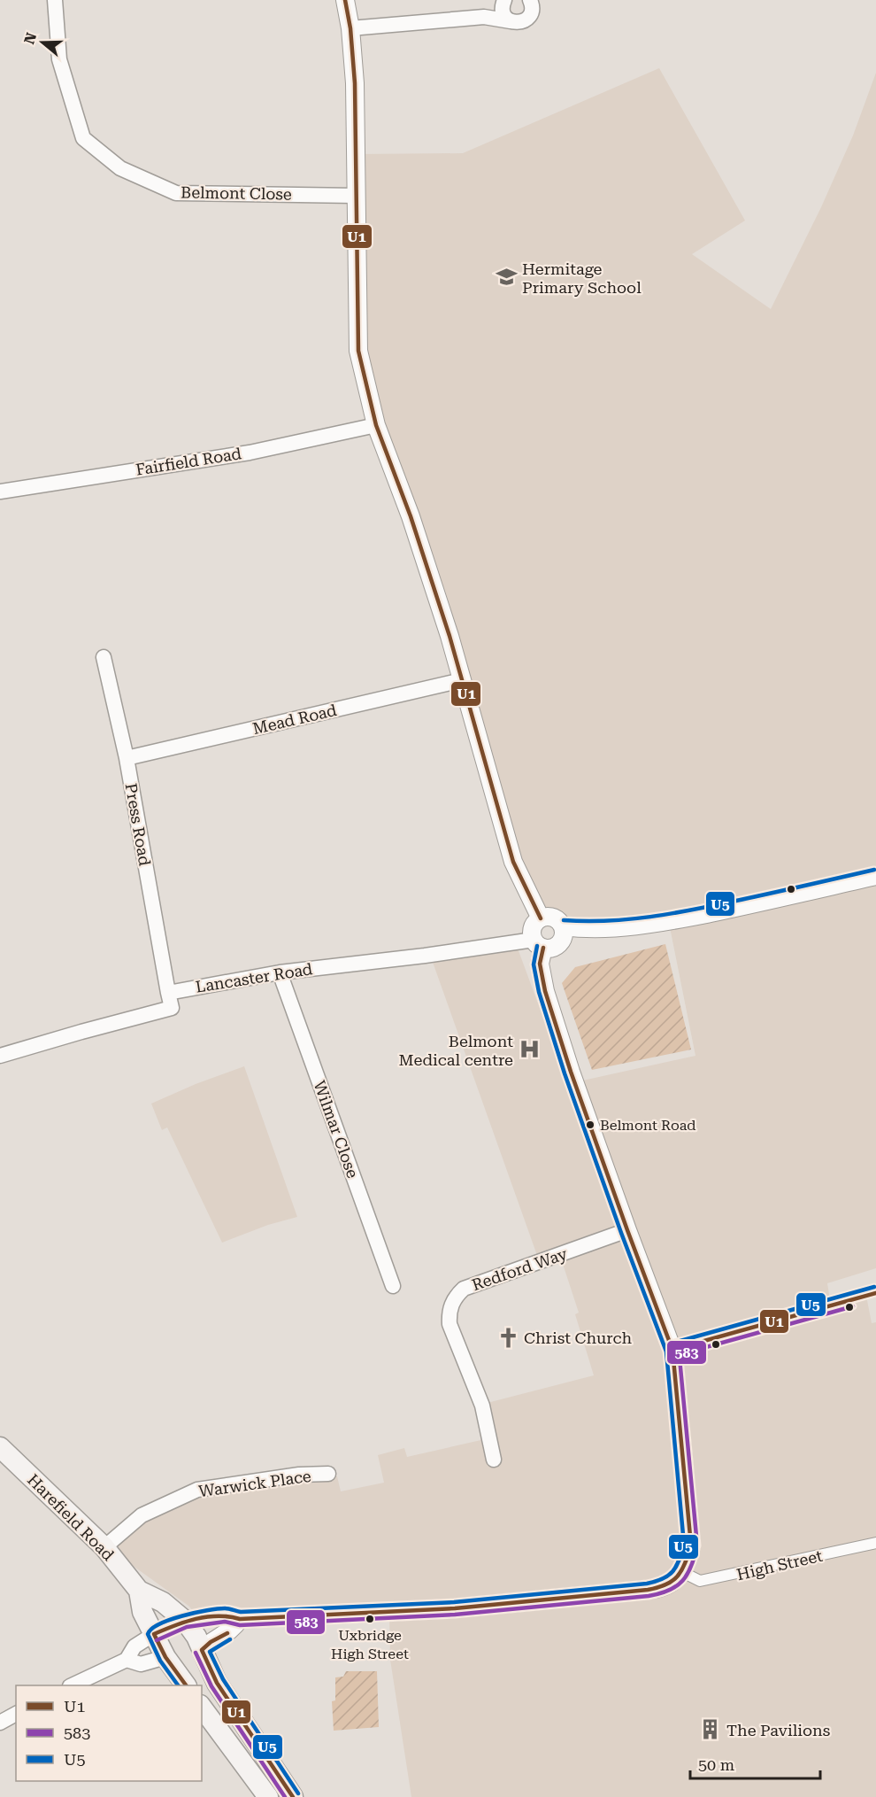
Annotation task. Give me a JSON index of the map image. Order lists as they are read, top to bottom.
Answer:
{
  "streets": {
    "main road": ["Harefield Road"],
    "street": [
      "Belmont Close",
      "Fairfield Road",
      "Mead Road",
      "Press Road",
      "Lancaster Road",
      "Wilmar Close",
      "Redford Way",
      "Warwick Place",
      "High Street"
    ]
  },
  "crossings": [
    ["Mead Road", "Press Road"],
    ["Press Road", "Lancaster Road"],
    ["Lancaster Road", "Wilmar Close"],
    ["Warwick Place", "Harefield Road"]
  ],
  "places": {
    "school or university": ["Hermitage Primary School"],
    "hospital": ["Belmont Medical centre"],
    "other": ["Belmont Road", "Uxbridge High Street"],
    "church": ["Christ Church"],
    "building": ["The Pavilions"]
  },
  "lines": ["transit line U1", "transit line U5", "transit line 583"],
  "legend": ["U1", "583", "U5"],
  "scale_bar": "50 m",
  "north": "left"
}
